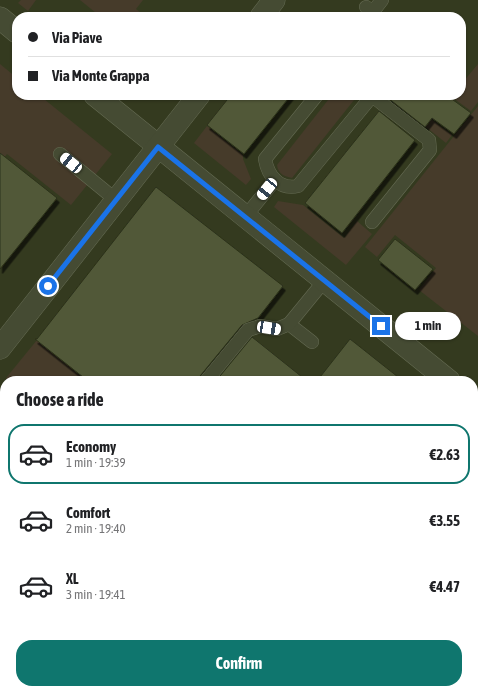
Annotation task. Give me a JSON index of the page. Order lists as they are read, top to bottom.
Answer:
{
  "page": {
    "banner": ["Via Piave", "Via Monte Grappa"],
    "bubble": "1 min",
    "heading": "Choose a ride",
    "list": [
      {
        "name": "Economy",
        "note": "1 min · 19:39",
        "value": "€2.63"
      },
      {
        "name": "Comfort",
        "note": "2 min · 19:40",
        "value": "€3.55"
      },
      {
        "name": "XL",
        "note": "3 min · 19:41",
        "value": "€4.47"
      }
    ],
    "buttons": "Confirm"
  }
}
